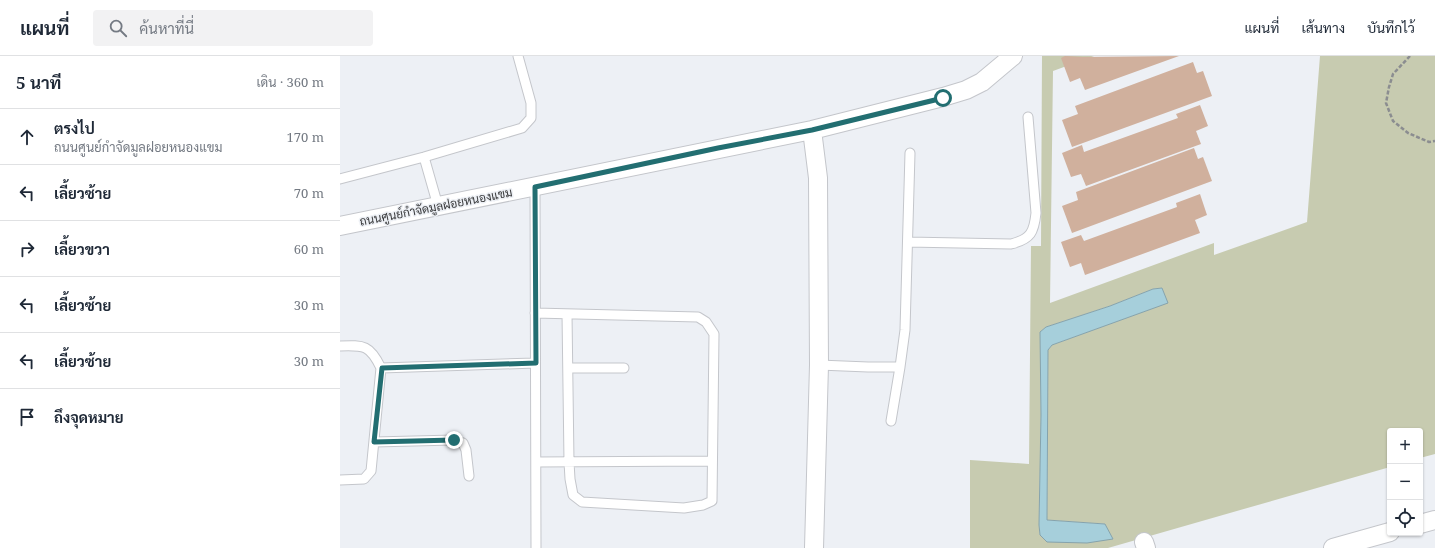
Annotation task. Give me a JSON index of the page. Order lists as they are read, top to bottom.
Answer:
{
  "streets": {
    "street": ["ถนนศูนย์กำจัดมูลฝอยหนองแขม"]
  },
  "page": {
    "header": "แผนที่",
    "search": "ค้นหาที่นี่",
    "nav": ["แผนที่", "เส้นทาง", "บันทึกไว้"],
    "heading": ["5 นาที", "เดิน · 360 m"],
    "list": [
      ["ตรงไป", "ถนนศูนย์กำจัดมูลฝอยหนองแขม", "170 m"],
      ["เลี้ยวซ้าย", "70 m"],
      ["เลี้ยวขวา", "60 m"],
      ["เลี้ยวซ้าย", "30 m"],
      ["เลี้ยวซ้าย", "30 m"],
      "ถึงจุดหมาย"
    ],
    "map_buttons": ["+", "−"]
  }
}
